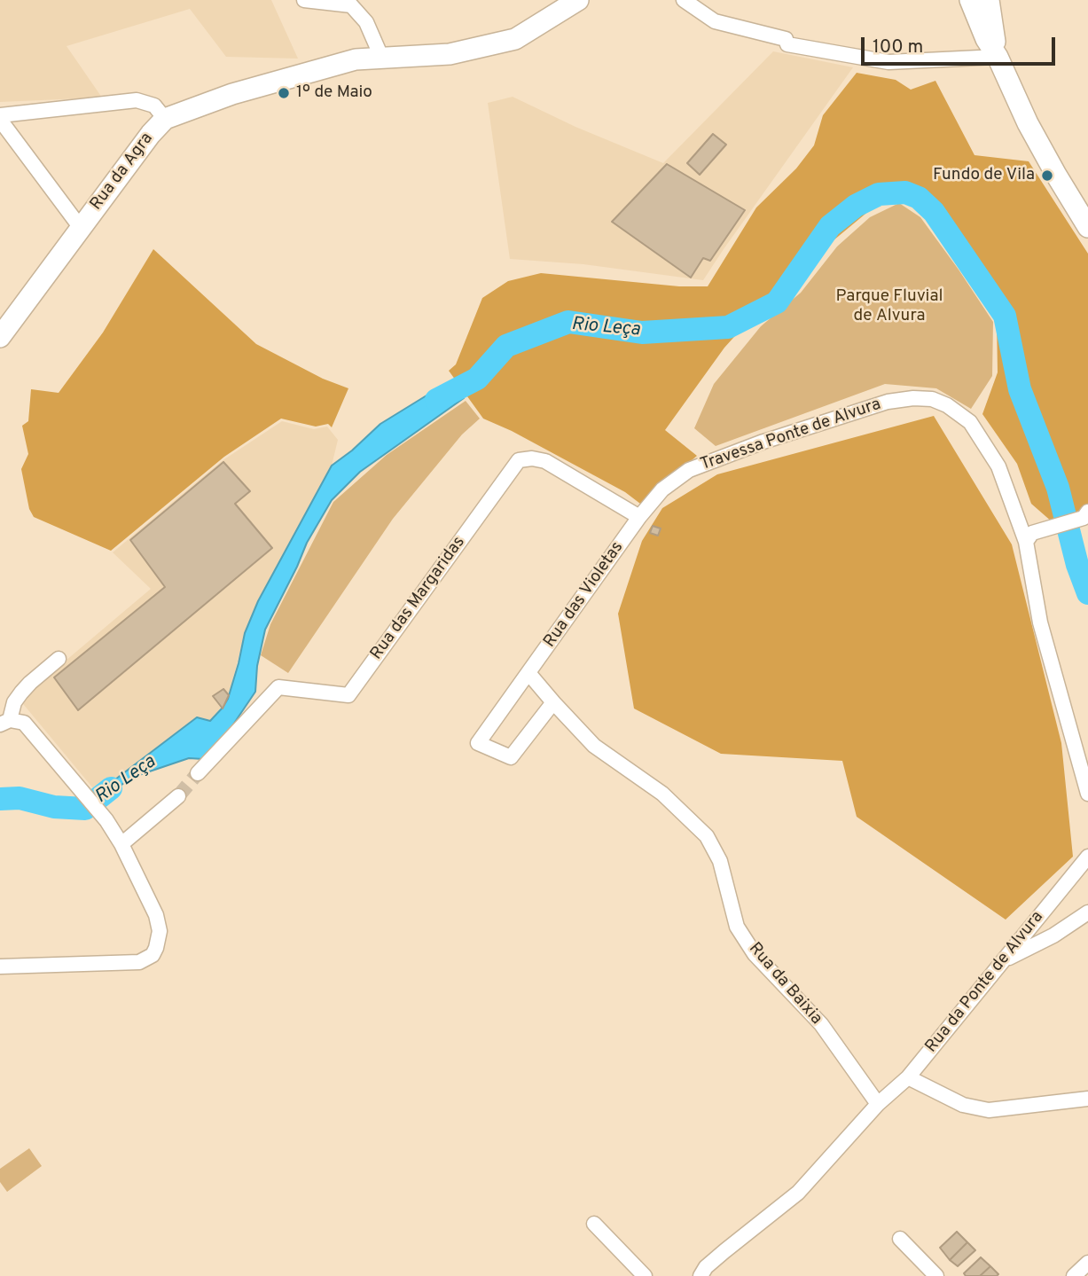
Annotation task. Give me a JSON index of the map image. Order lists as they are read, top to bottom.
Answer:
{
  "streets": {
    "main road": ["Rua da Agra"],
    "street": [
      "Travessa Ponte de Alvura",
      "Rua das Violetas",
      "Rua das Margaridas",
      "Rua da Ponte de Alvura",
      "Rua da Baixia"
    ]
  },
  "crossings": [
    ["Travessa Ponte de Alvura", "Rua das Violetas"],
    ["Travessa Ponte de Alvura", "Rua das Margaridas"],
    ["Rua das Violetas", "Rua das Margaridas"],
    ["Rua das Violetas", "Rua da Baixia"],
    ["Rua da Ponte de Alvura", "Rua da Baixia"]
  ],
  "water": ["Rio Leça"],
  "parks": ["Parque Fluvial de Alvura"],
  "places": ["1º de Maio", "Fundo de Vila"],
  "scale_bar": "100 m"
}
